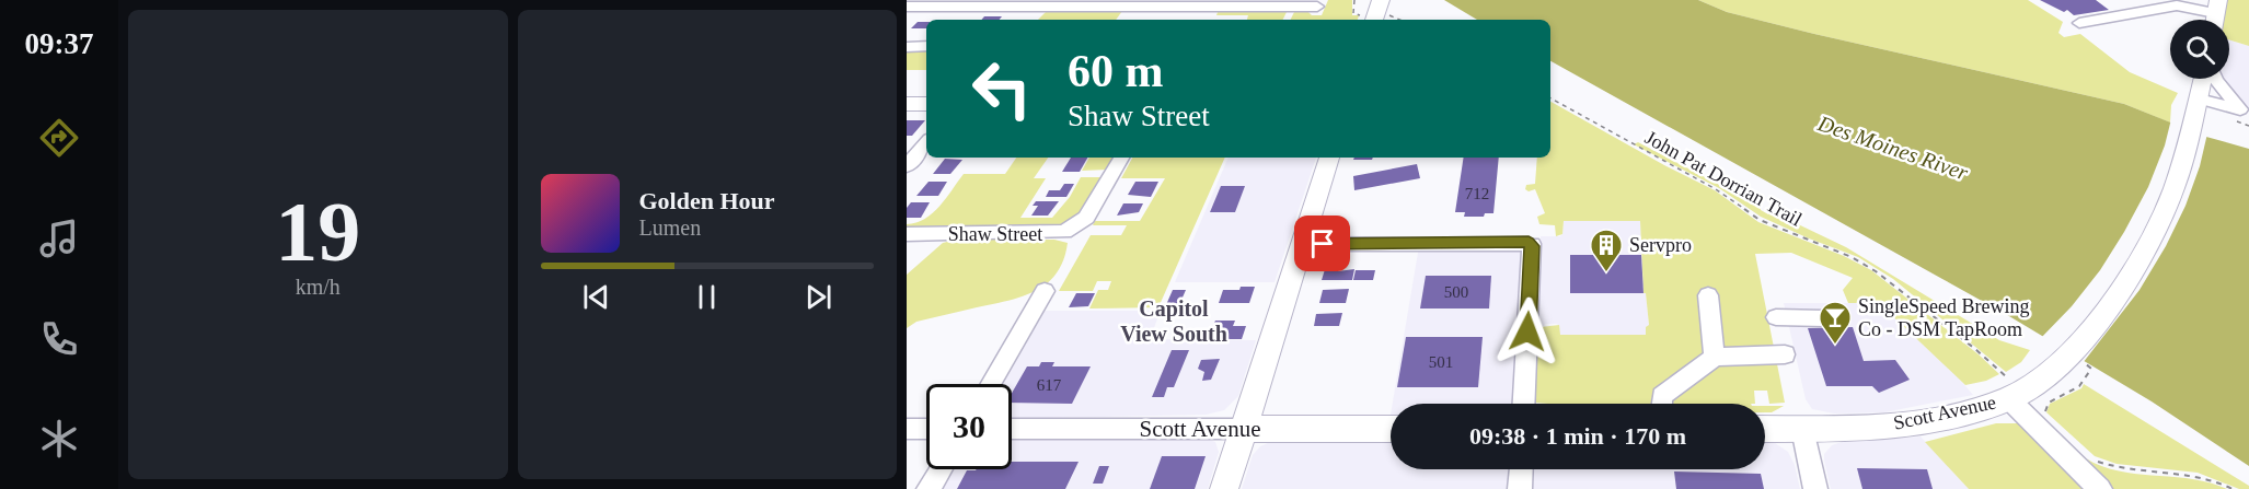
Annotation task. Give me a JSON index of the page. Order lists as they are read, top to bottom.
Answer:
{
  "streets": {
    "main road": ["Scott Avenue"],
    "street": ["Shaw Street"],
    "path": ["John Pat Dorrian Trail"]
  },
  "crossings": [
    ["John Pat Dorrian Trail", "Scott Avenue"]
  ],
  "districts": ["Capitol View South"],
  "water": ["Des Moines River"],
  "places": {
    "building": ["Servpro"],
    "bar": ["SingleSpeed Brewing Co - DSM TapRoom"]
  },
  "house_numbers": [
    "712",
    "500",
    "501",
    "617"
  ],
  "page": {
    "tabs": "09:37",
    "tile": ["19", "km/h"],
    "turn": ["60 m", "Shaw Street"],
    "song": ["Golden Hour", "Lumen"],
    "limit": "30",
    "trip": "09:38 · 1 min · 170 m"
  }
}
